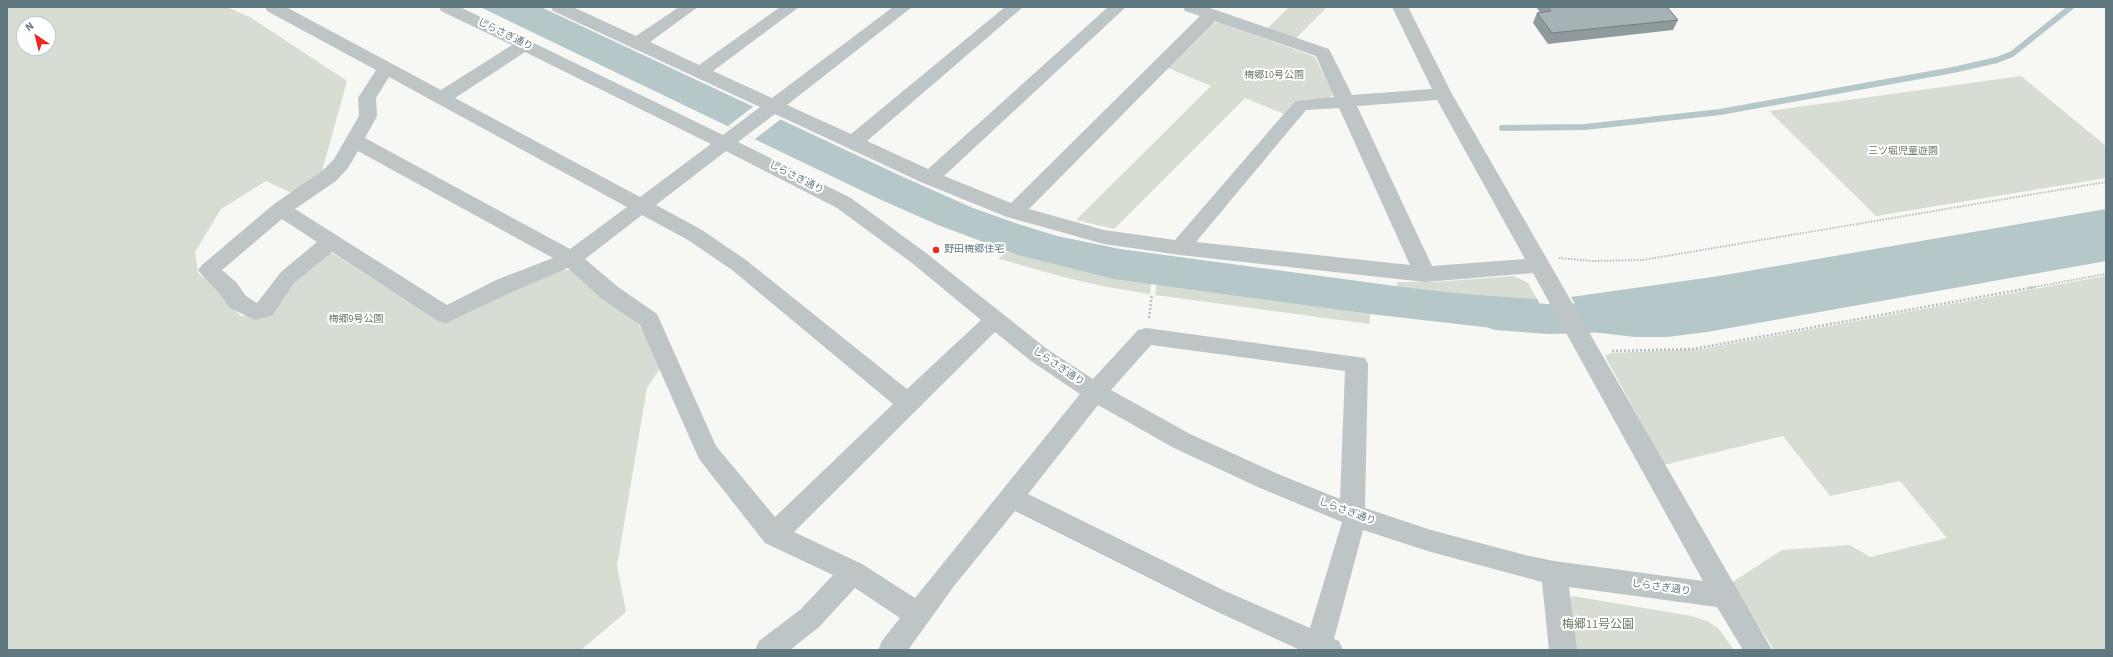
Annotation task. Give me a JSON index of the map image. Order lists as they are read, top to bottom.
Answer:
{
  "streets": {
    "street": ["しらさぎ通り"]
  },
  "parks": [
    "梅郷10号公園",
    "三ツ堀児童遊園",
    "梅郷9号公園",
    "梅郷11号公園"
  ],
  "places": ["野田梅郷住宅"],
  "north": "top left"
}
